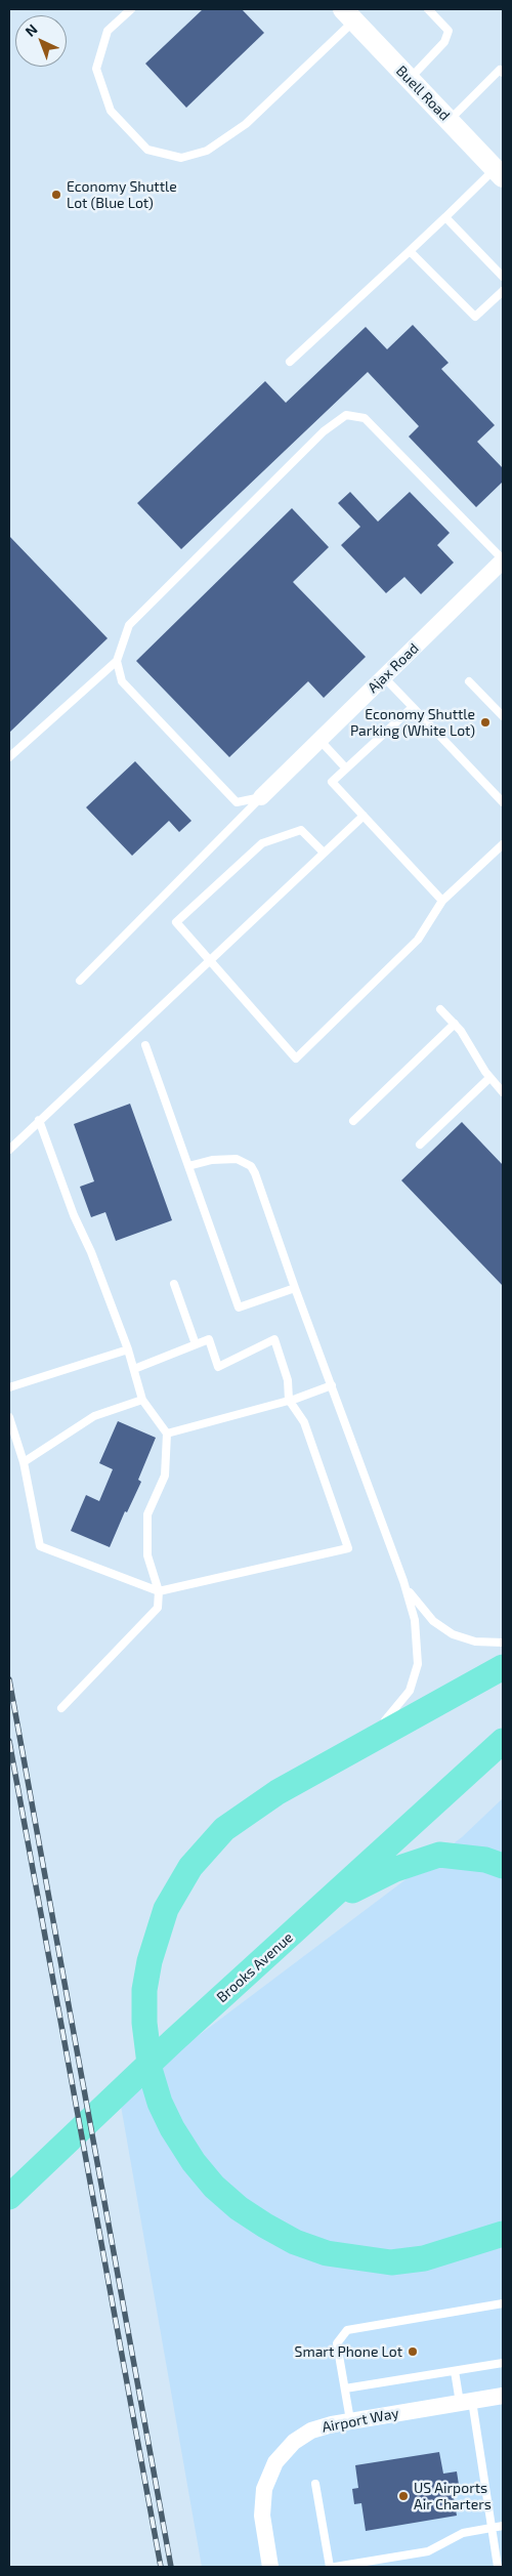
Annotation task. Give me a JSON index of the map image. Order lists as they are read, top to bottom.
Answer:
{
  "streets": {
    "main road": ["Brooks Avenue"],
    "street": ["Buell Road", "Ajax Road", "Airport Way"]
  },
  "places": [
    "Economy Shuttle Lot (Blue Lot)",
    "Economy Shuttle Parking (White Lot)",
    "Smart Phone Lot",
    "US Airports Air Charters"
  ],
  "north": "top left"
}
